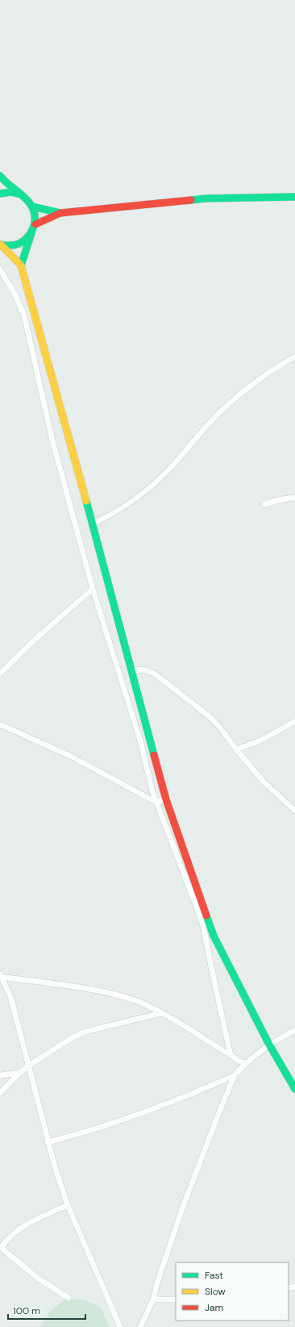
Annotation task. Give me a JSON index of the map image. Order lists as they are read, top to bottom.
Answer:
{
  "legend": ["Fast", "Slow", "Jam"],
  "scale_bar": "100 m"
}
